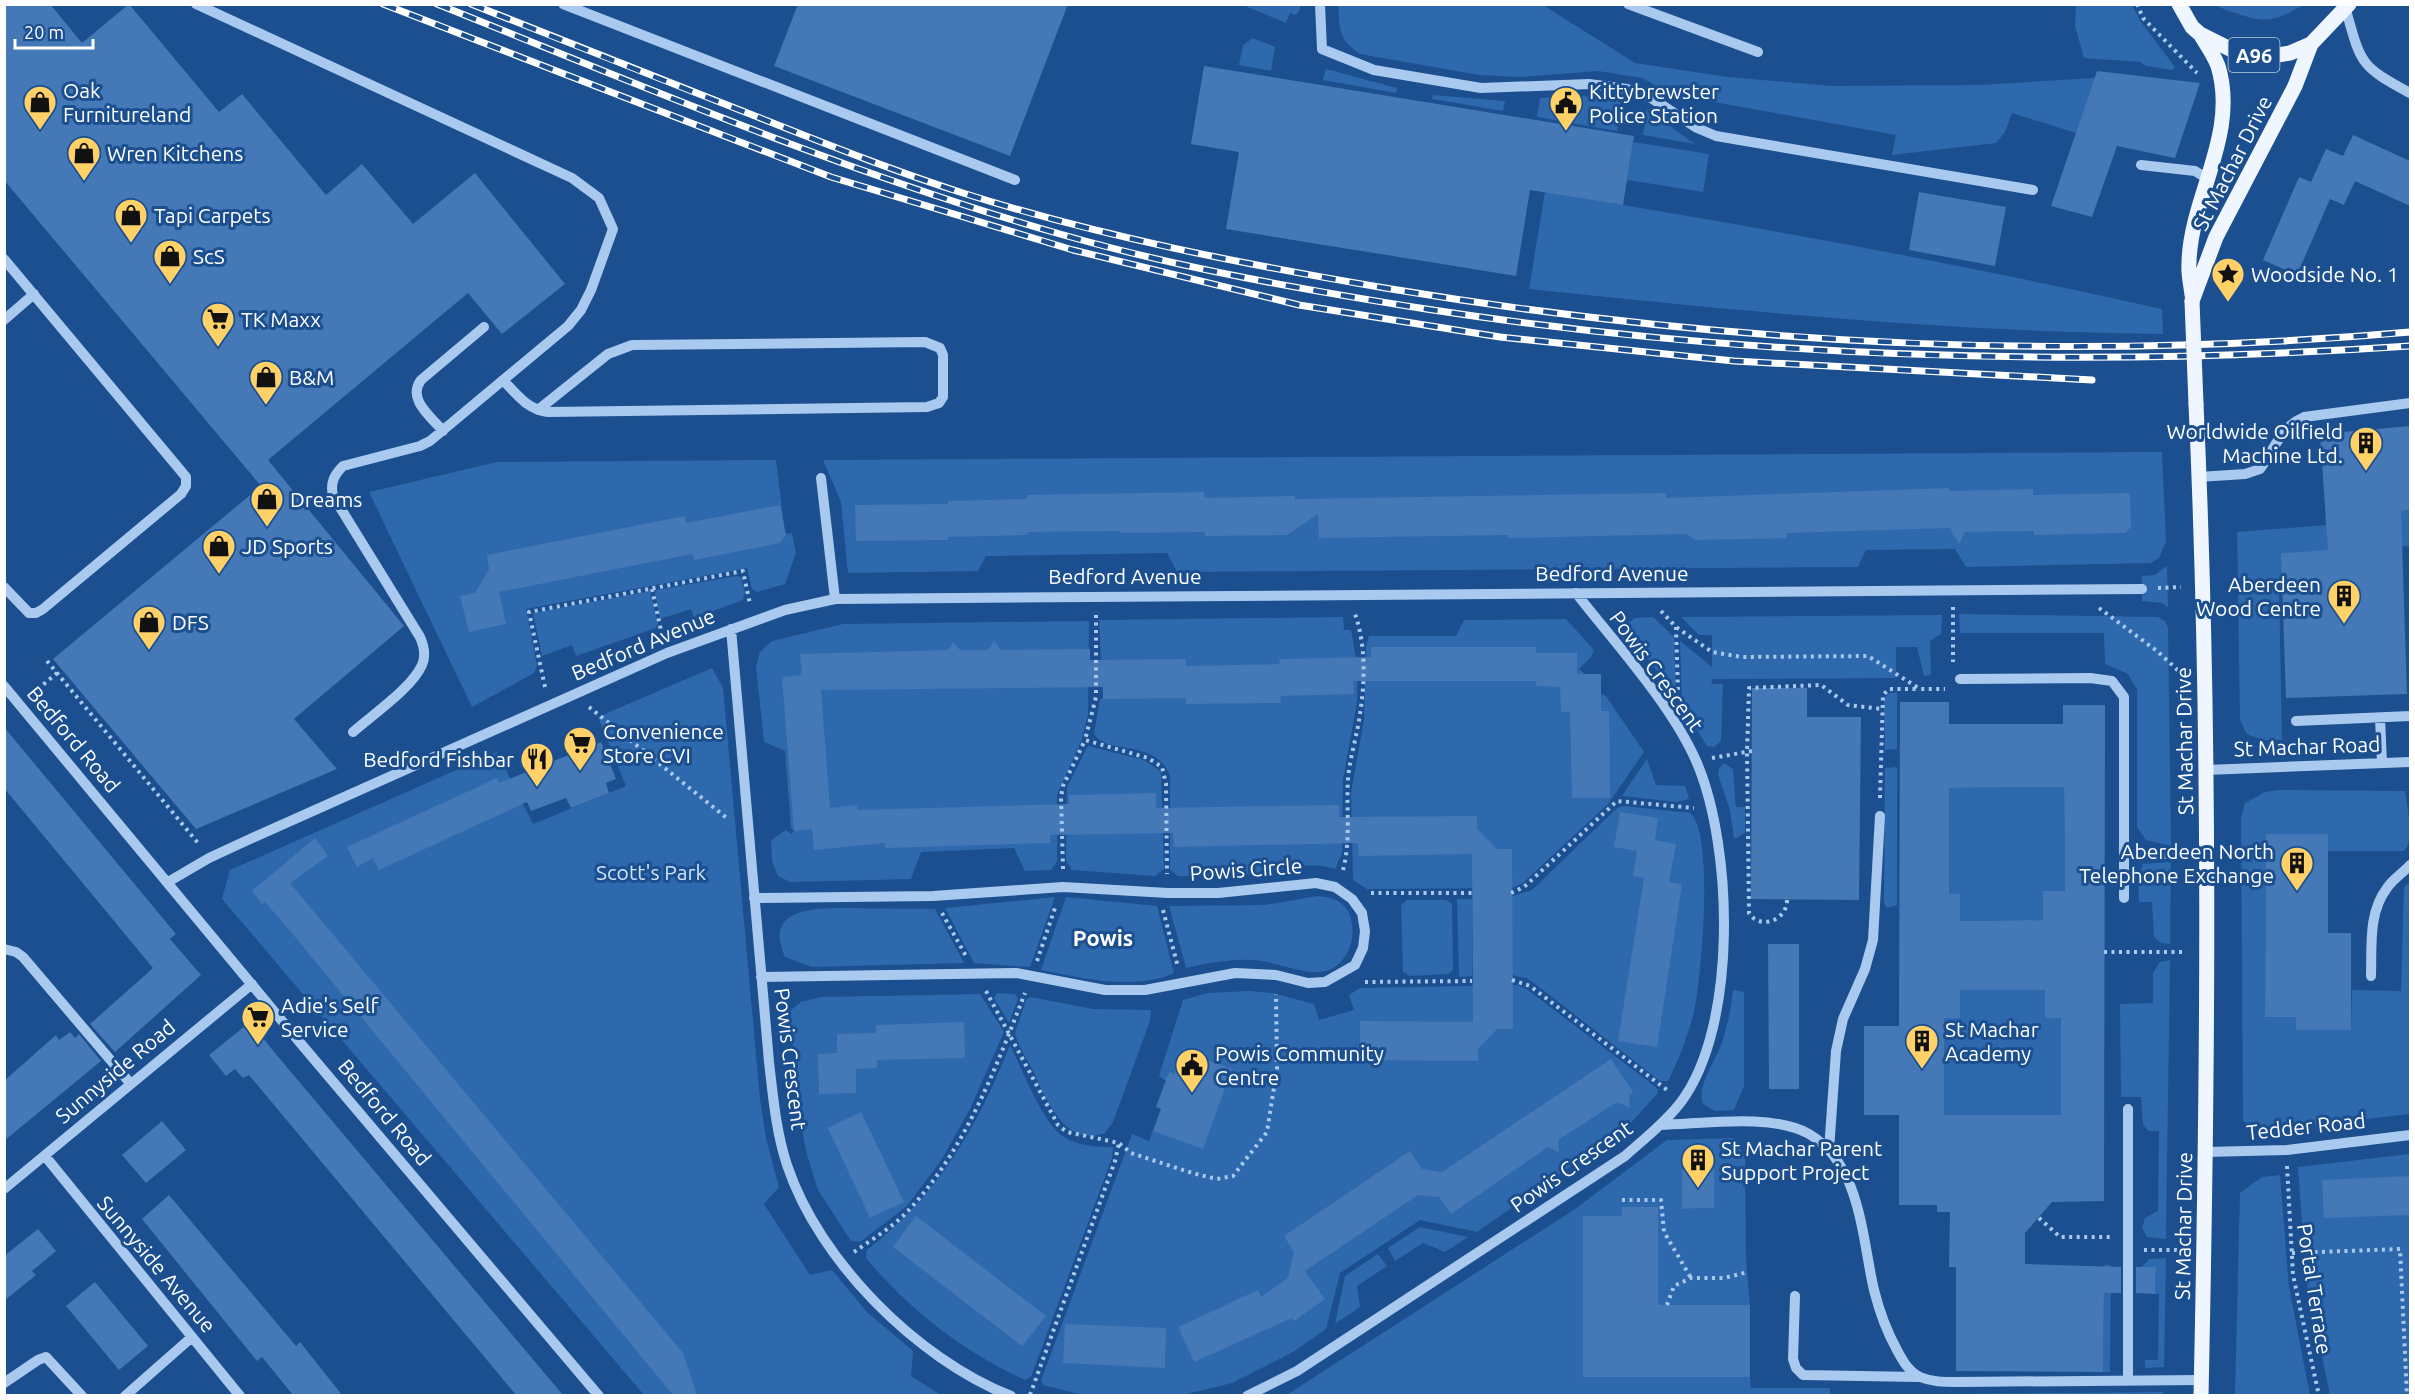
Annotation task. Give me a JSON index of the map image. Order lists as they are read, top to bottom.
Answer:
{
  "streets": {
    "main road": ["A96", "St Machar Drive"],
    "street": [
      "Bedford Avenue",
      "Powis Crescent",
      "Bedford Road",
      "St Machar Road",
      "Powis Circle",
      "Sunnyside Road",
      "Tedder Road",
      "Sunnyside Avenue"
    ],
    "path": ["Portal Terrace"]
  },
  "crossings": [
    ["A96", "St Machar Drive"],
    ["St Machar Drive", "St Machar Road"],
    ["St Machar Drive", "Tedder Road"],
    ["Bedford Avenue", "Powis Crescent"],
    ["Bedford Avenue", "Bedford Road"],
    ["Powis Crescent", "Powis Circle"],
    ["Bedford Road", "Sunnyside Road"],
    ["Sunnyside Road", "Sunnyside Avenue"],
    ["Tedder Road", "Portal Terrace"]
  ],
  "districts": ["Powis"],
  "parks": ["Scott's Park"],
  "places": {
    "shop": [
      "Oak Furnitureland",
      "Wren Kitchens",
      "Tapi Carpets",
      "ScS",
      "B&M",
      "Dreams",
      "JD Sports",
      "DFS"
    ],
    "public building": ["Kittybrewster Police Station", "Powis Community Centre"],
    "place": ["Woodside No. 1"],
    "supermarket": ["TK Maxx", "Convenience Store CVI", "Adie's Self Service"],
    "building": [
      "Worldwide Oilfield Machine Ltd.",
      "Aberdeen Wood Centre",
      "Aberdeen North Telephone Exchange",
      "St Machar Academy",
      "St Machar Parent Support Project"
    ],
    "restaurant": ["Bedford Fishbar"]
  },
  "scale_bar": "20 m"
}
